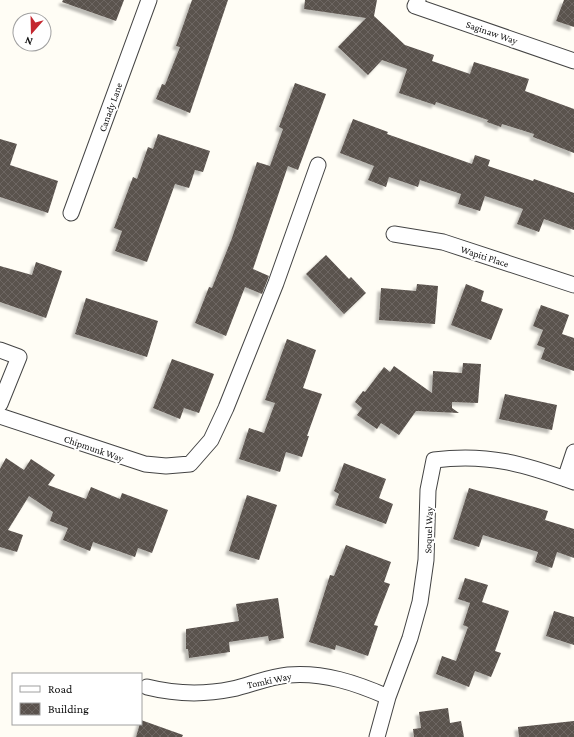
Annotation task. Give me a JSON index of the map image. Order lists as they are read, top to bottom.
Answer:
{
  "streets": {
    "street": [
      "Saginaw Way",
      "Canady Lane",
      "Wapiti Place",
      "Chipmunk Way",
      "Soquel Way",
      "Tomki Way"
    ]
  },
  "crossings": [
    ["Soquel Way", "Tomki Way"]
  ],
  "legend": ["Road", "Building"],
  "north": "bottom"
}
